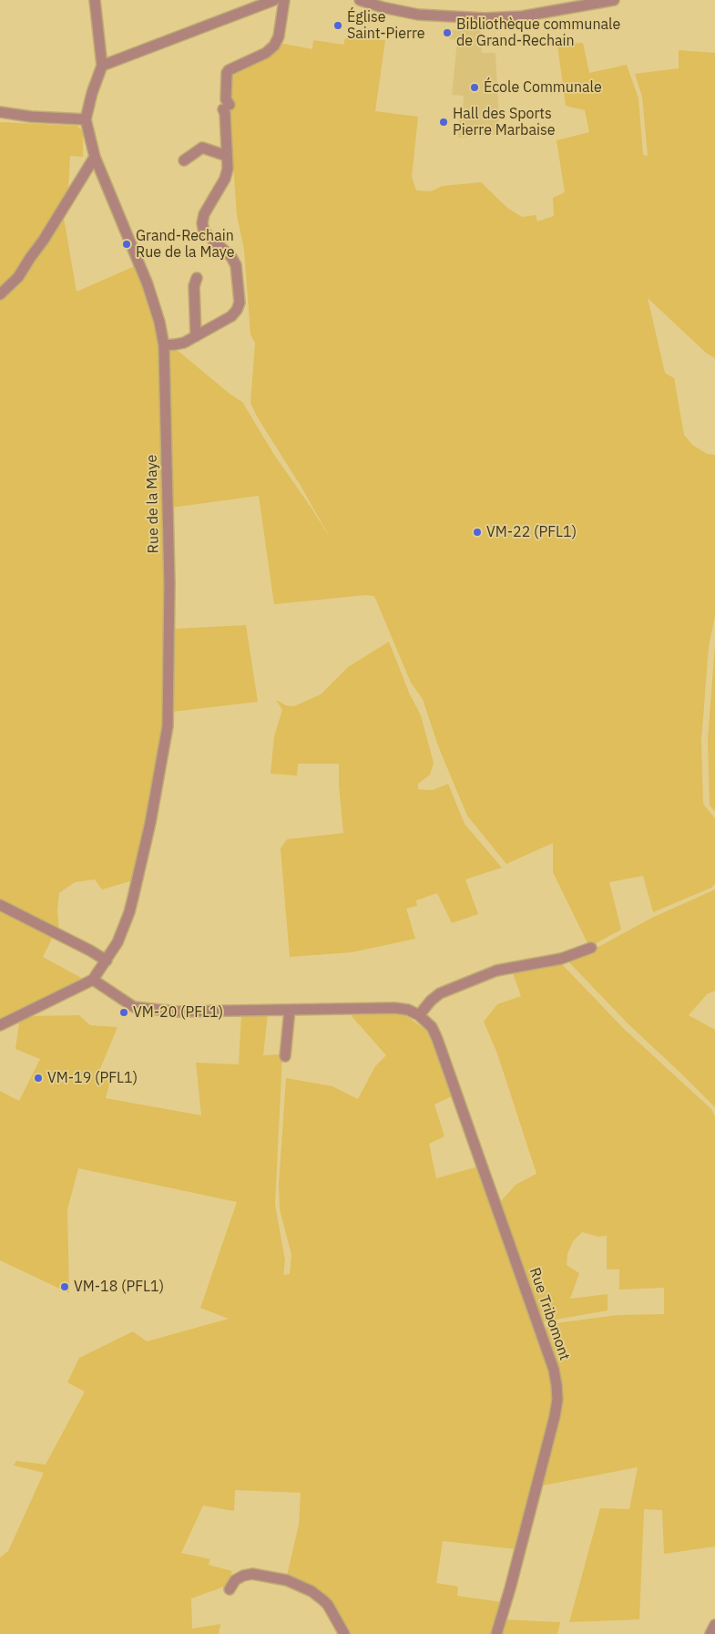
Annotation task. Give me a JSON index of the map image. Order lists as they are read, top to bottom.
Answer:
{
  "streets": {
    "street": ["Rue de la Maye", "Rue Tribomont"]
  },
  "places": [
    "Église Saint-Pierre",
    "Bibliothèque communale de Grand-Rechain",
    "École Communale",
    "Hall des Sports Pierre Marbaise",
    "Grand-Rechain Rue de la Maye",
    "VM-22 (PFL1)",
    "VM-20 (PFL1)",
    "VM-19 (PFL1)",
    "VM-18 (PFL1)"
  ]
}
